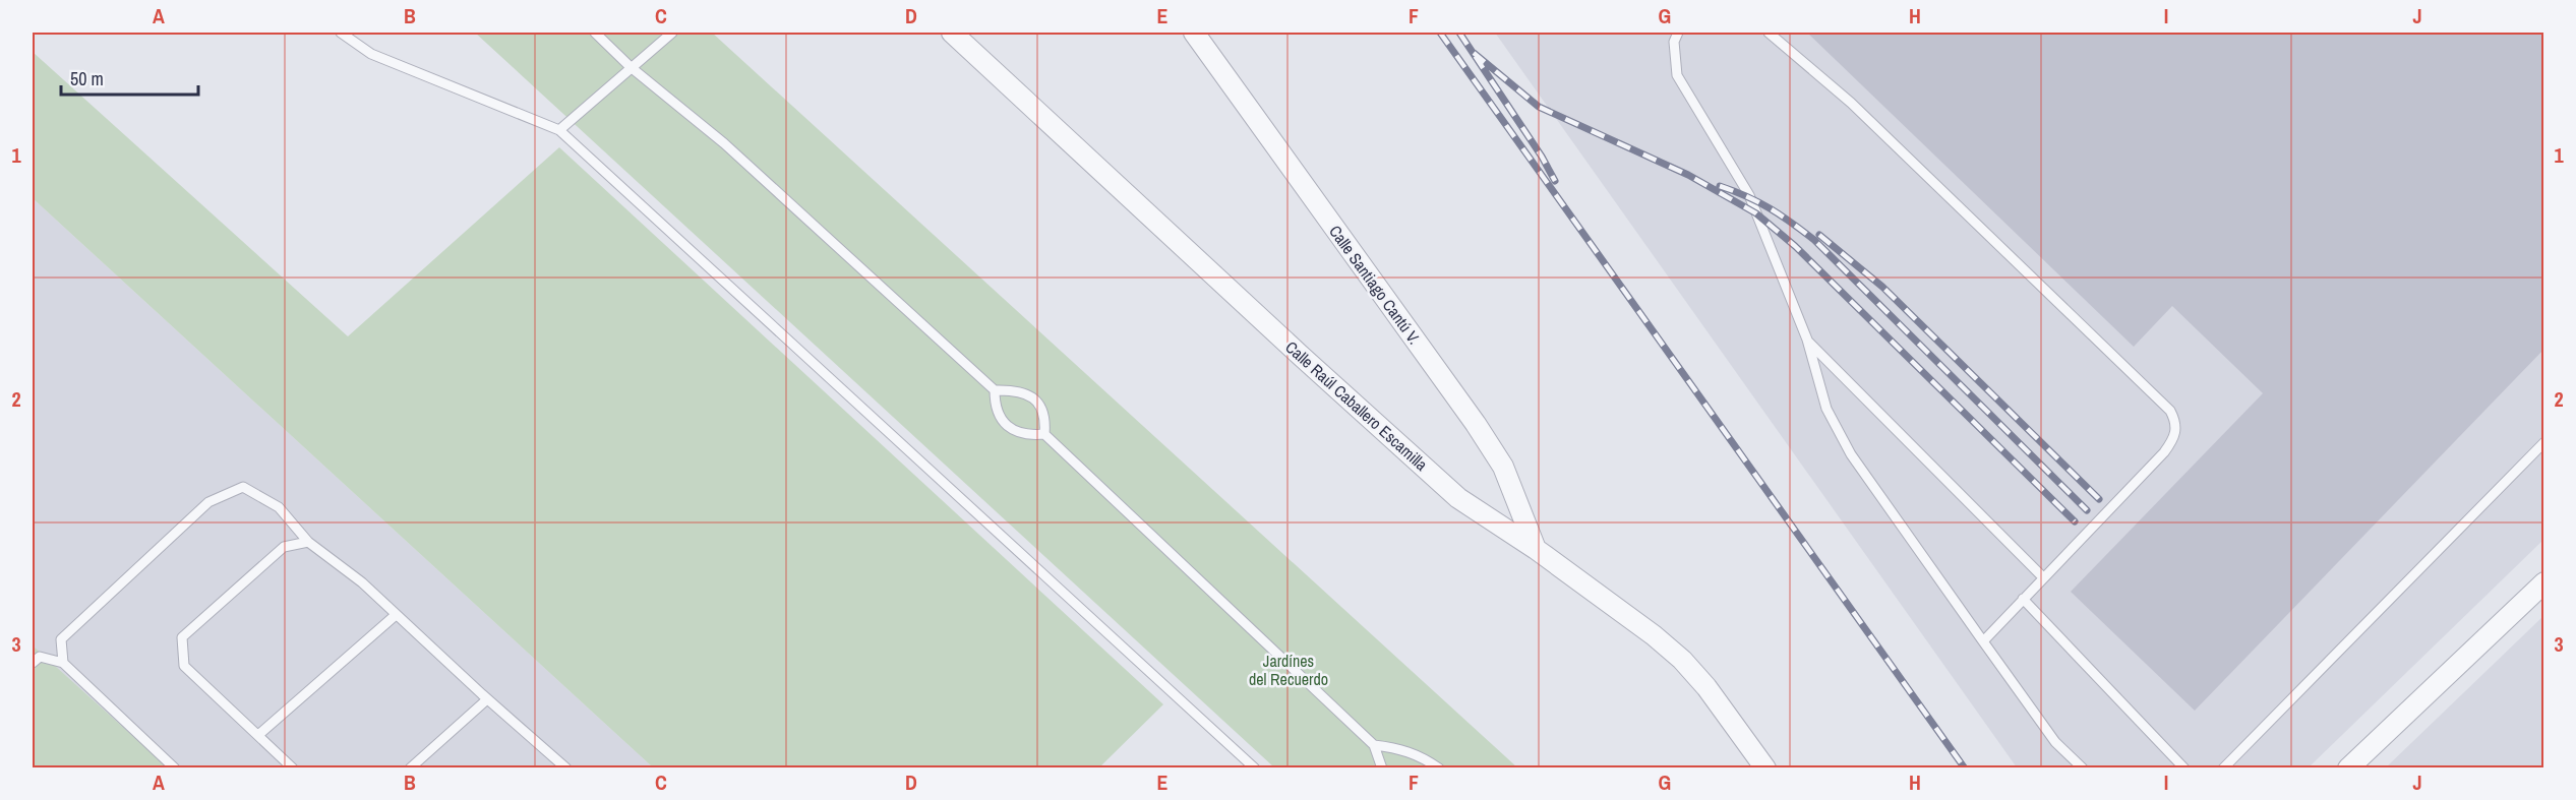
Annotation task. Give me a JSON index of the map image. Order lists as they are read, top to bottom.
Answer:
{
  "streets": {
    "street": ["Calle Santiago Cantú V.", "Calle Raúl Caballero Escamilla"]
  },
  "crossings": [
    ["Calle Santiago Cantú V.", "Calle Raúl Caballero Escamilla"]
  ],
  "parks": ["Jardínes del Recuerdo"],
  "scale_bar": "50 m",
  "grid": {
    "columns": [
      "A",
      "B",
      "C",
      "D",
      "E",
      "F",
      "G",
      "H",
      "I",
      "J"
    ],
    "rows": ["1", "2", "3"]
  }
}
